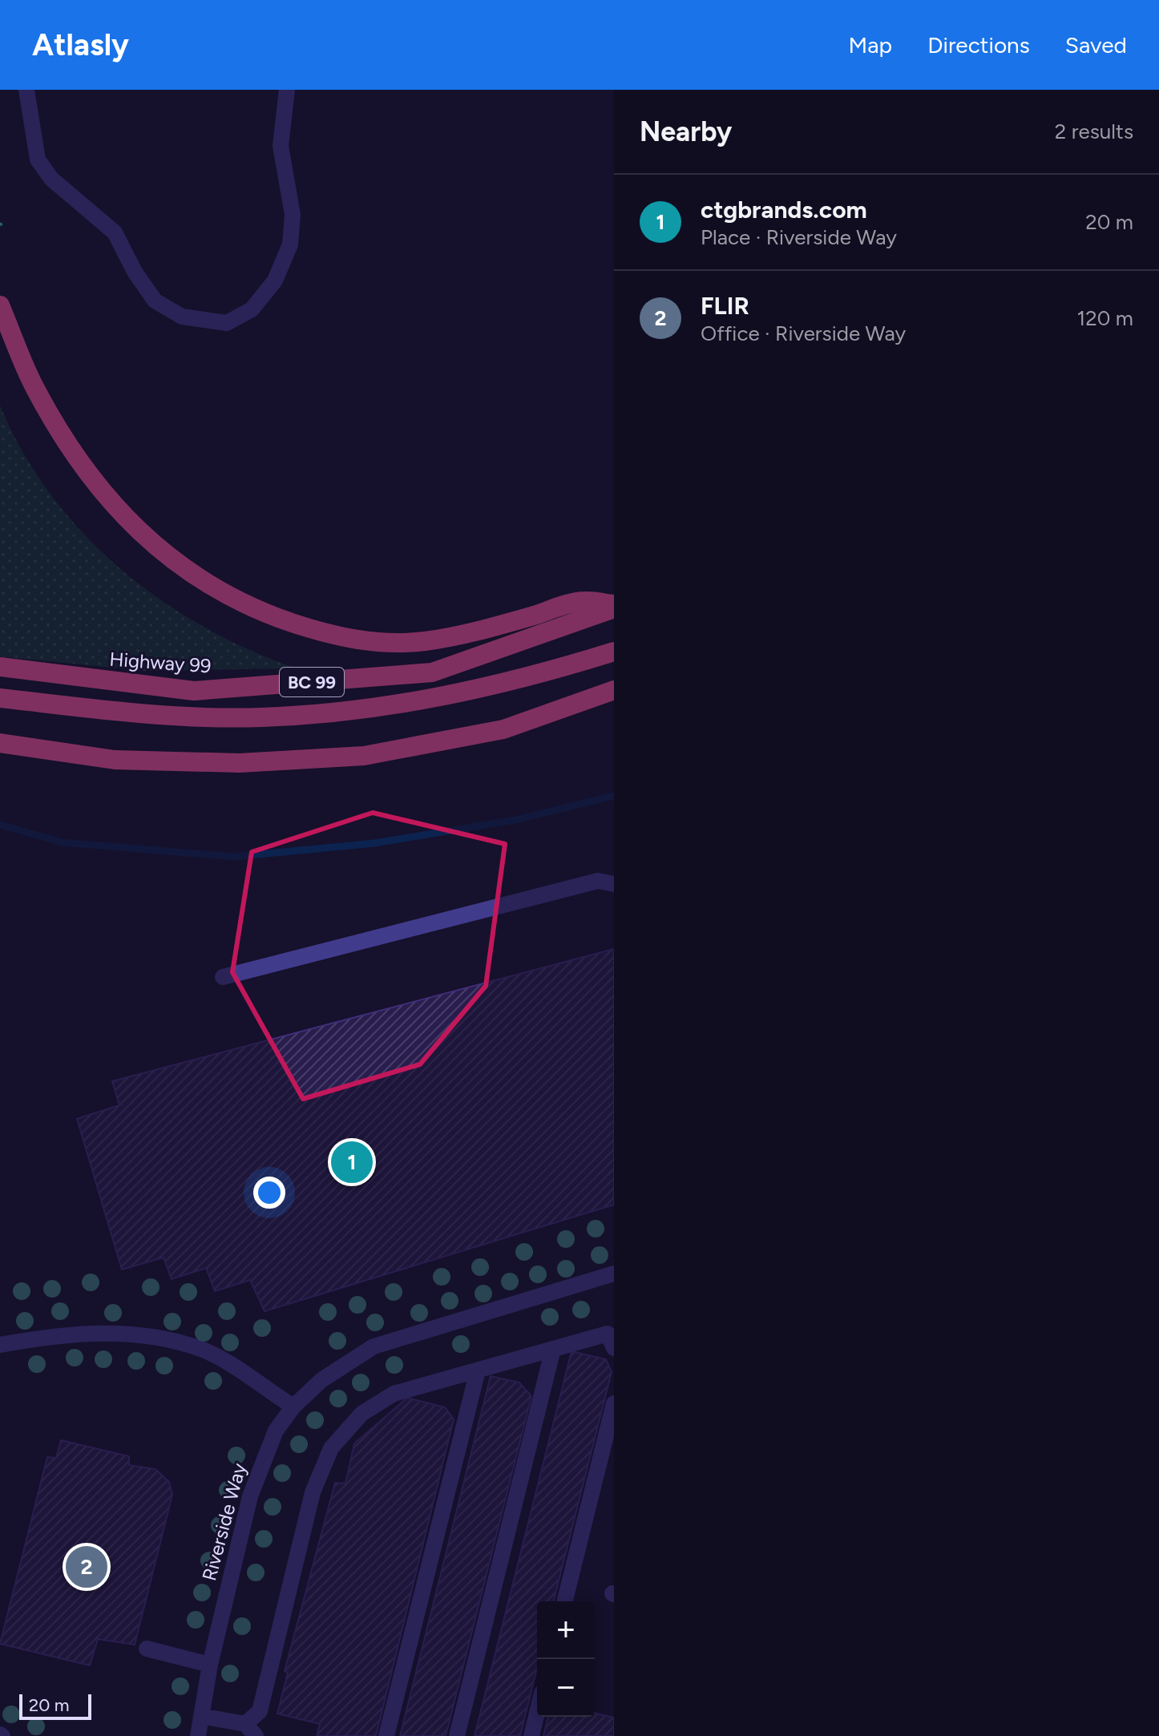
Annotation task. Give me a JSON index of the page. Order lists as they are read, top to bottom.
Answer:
{
  "streets": {
    "highway": ["Highway 99", "BC 99"],
    "street": ["Riverside Way"]
  },
  "scale_bar": "20 m",
  "page": {
    "header": "Atlasly",
    "nav": ["Map", "Directions", "Saved"],
    "heading": ["Nearby", "2 results"],
    "list": [
      {
        "mark": "1",
        "name": "ctgbrands.com",
        "note": "Place · Riverside Way",
        "value": "20 m"
      },
      {
        "mark": "2",
        "name": "FLIR",
        "note": "Office · Riverside Way",
        "value": "120 m"
      }
    ],
    "pins": ["1", "2"],
    "map_buttons": ["+", "−"],
    "scale": "20 m"
  }
}
